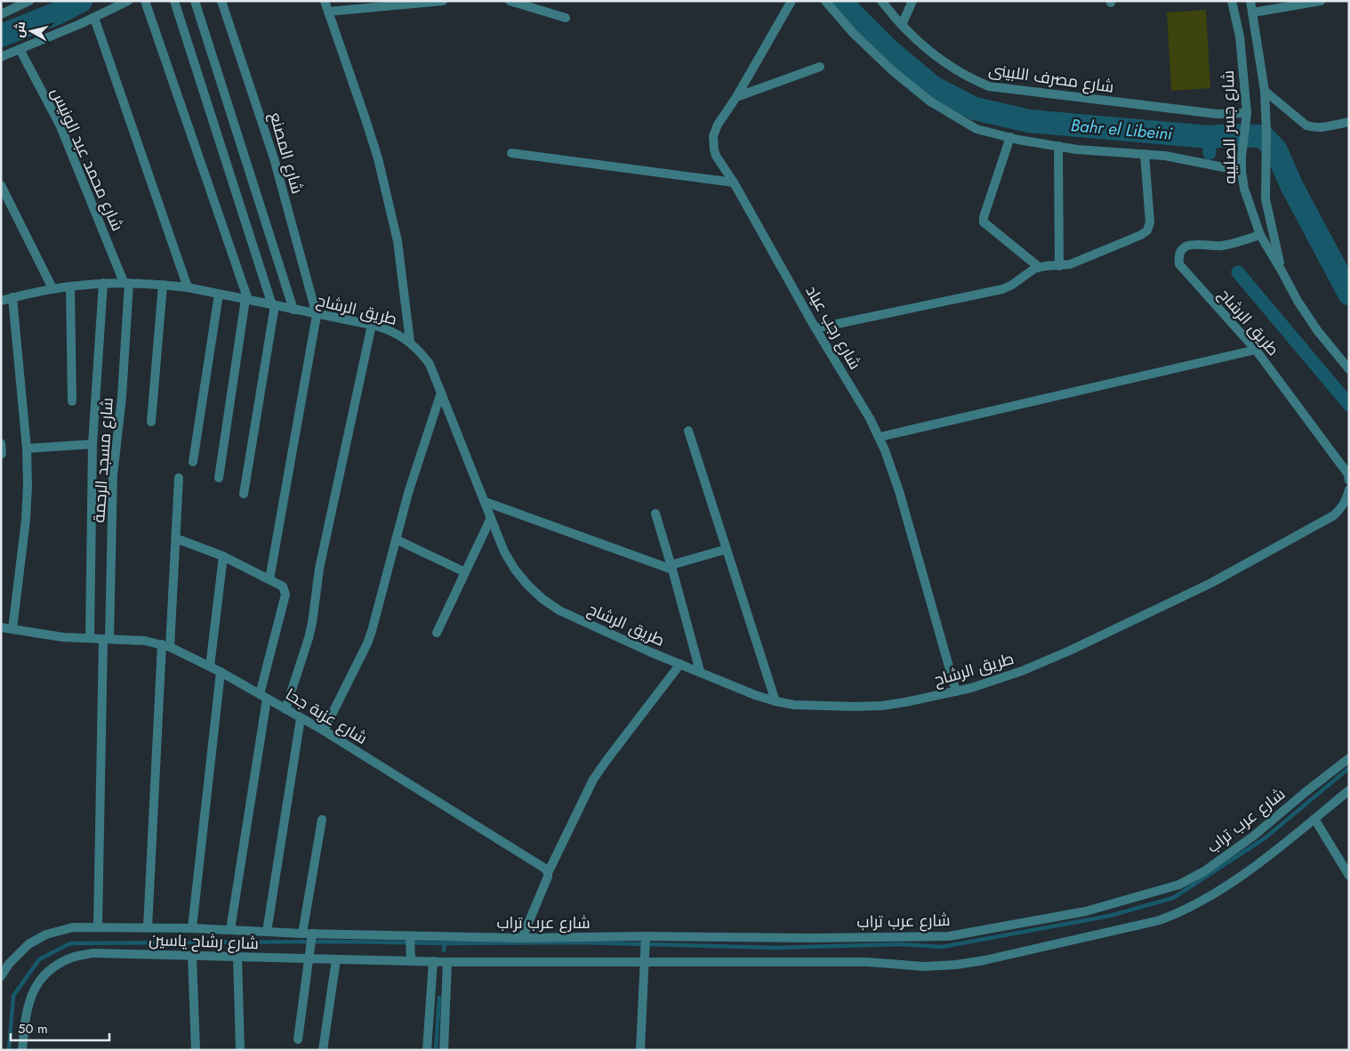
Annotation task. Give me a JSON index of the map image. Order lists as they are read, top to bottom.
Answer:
{
  "streets": {
    "street": [
      "شارع مصرف اللبينى",
      "شارع جسر الصليبه",
      "شارع المصنع",
      "شارع محمد عبد الونيس",
      "طريق الرشاح",
      "شارع رجب عياد",
      "شارع مسجد الرحمة",
      "شارع عزبة جحا",
      "شارع عرب تراب",
      "شارع رشاح ياسين"
    ]
  },
  "crossings": [
    ["شارع مصرف اللبينى", "شارع جسر الصليبه"],
    ["شارع جسر الصليبه", "طريق الرشاح"],
    ["شارع المصنع", "طريق الرشاح"],
    ["شارع محمد عبد الونيس", "طريق الرشاح"],
    ["شارع محمد عبد الونيس", "شارع مسجد الرحمة"],
    ["طريق الرشاح", "شارع رجب عياد"],
    ["طريق الرشاح", "شارع مسجد الرحمة"],
    ["شارع مسجد الرحمة", "شارع عزبة جحا"],
    ["شارع مسجد الرحمة", "شارع رشاح ياسين"],
    ["شارع عرب تراب", "شارع رشاح ياسين"]
  ],
  "water": ["Bahr el Libeini"],
  "scale_bar": "50 m",
  "north": "left"
}
